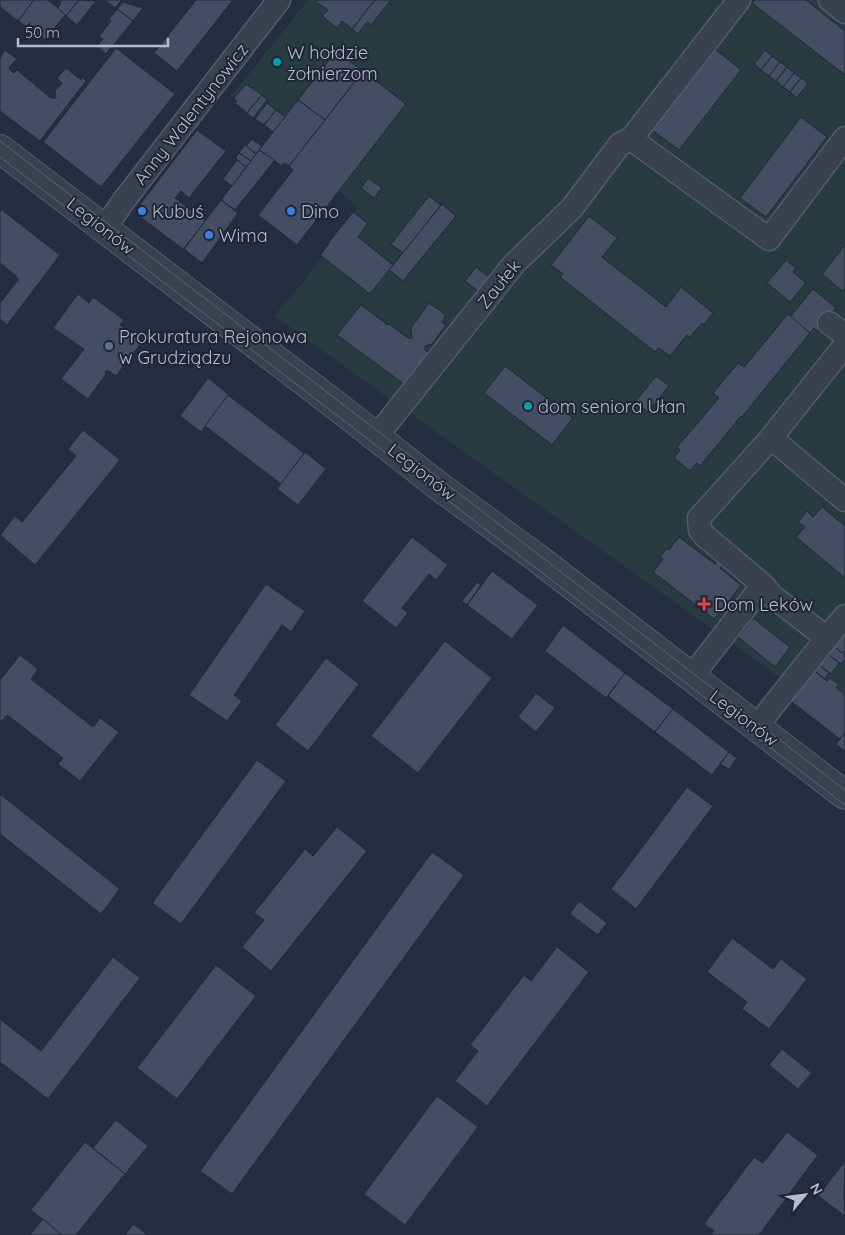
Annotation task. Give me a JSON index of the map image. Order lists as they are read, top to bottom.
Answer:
{
  "streets": {
    "street": ["Anny Walentynowicz", "Legionów", "Zaułek"]
  },
  "crossings": [
    ["Anny Walentynowicz", "Legionów"],
    ["Legionów", "Zaułek"]
  ],
  "places": {
    "other": [
      "W hołdzie żołnierzom",
      "Kubuś",
      "Dino",
      "Wima",
      "Prokuratura Rejonowa w Grudziądzu",
      "dom seniora Ułan"
    ],
    "health": ["Dom Leków"]
  },
  "scale_bar": "50 m",
  "north": "top right"
}
